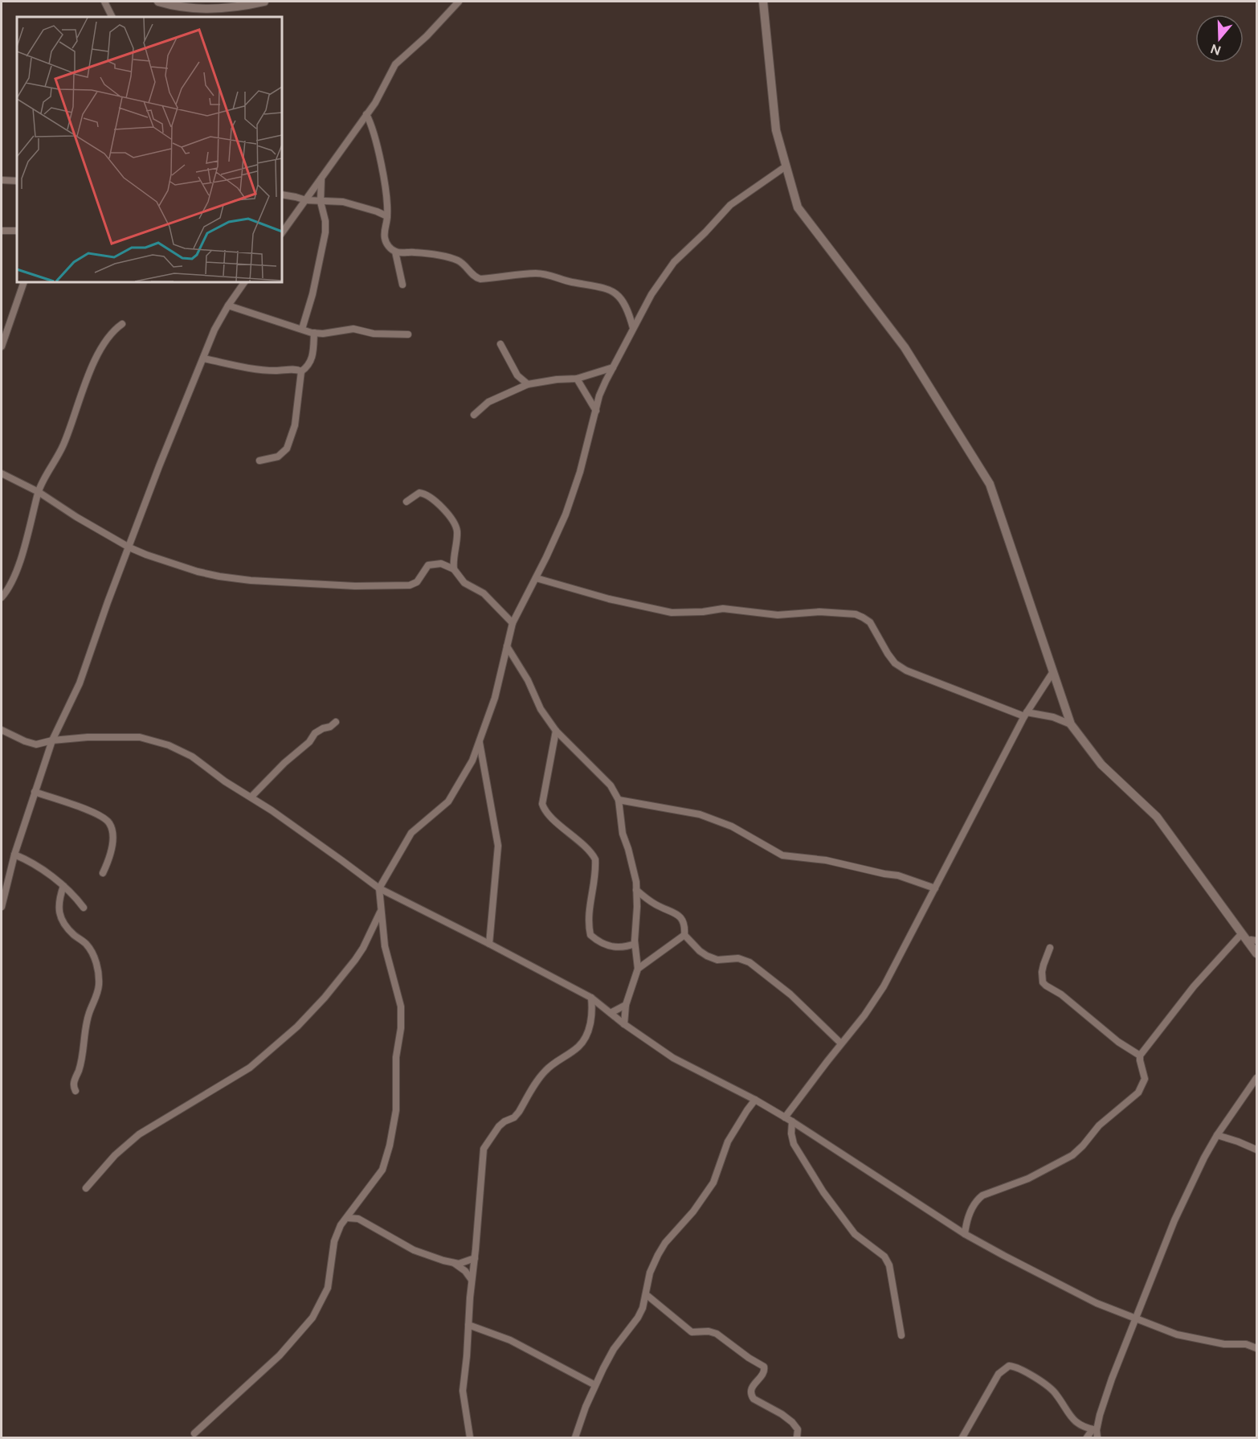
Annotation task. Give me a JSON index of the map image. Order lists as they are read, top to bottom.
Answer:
{
  "north": "bottom"
}
